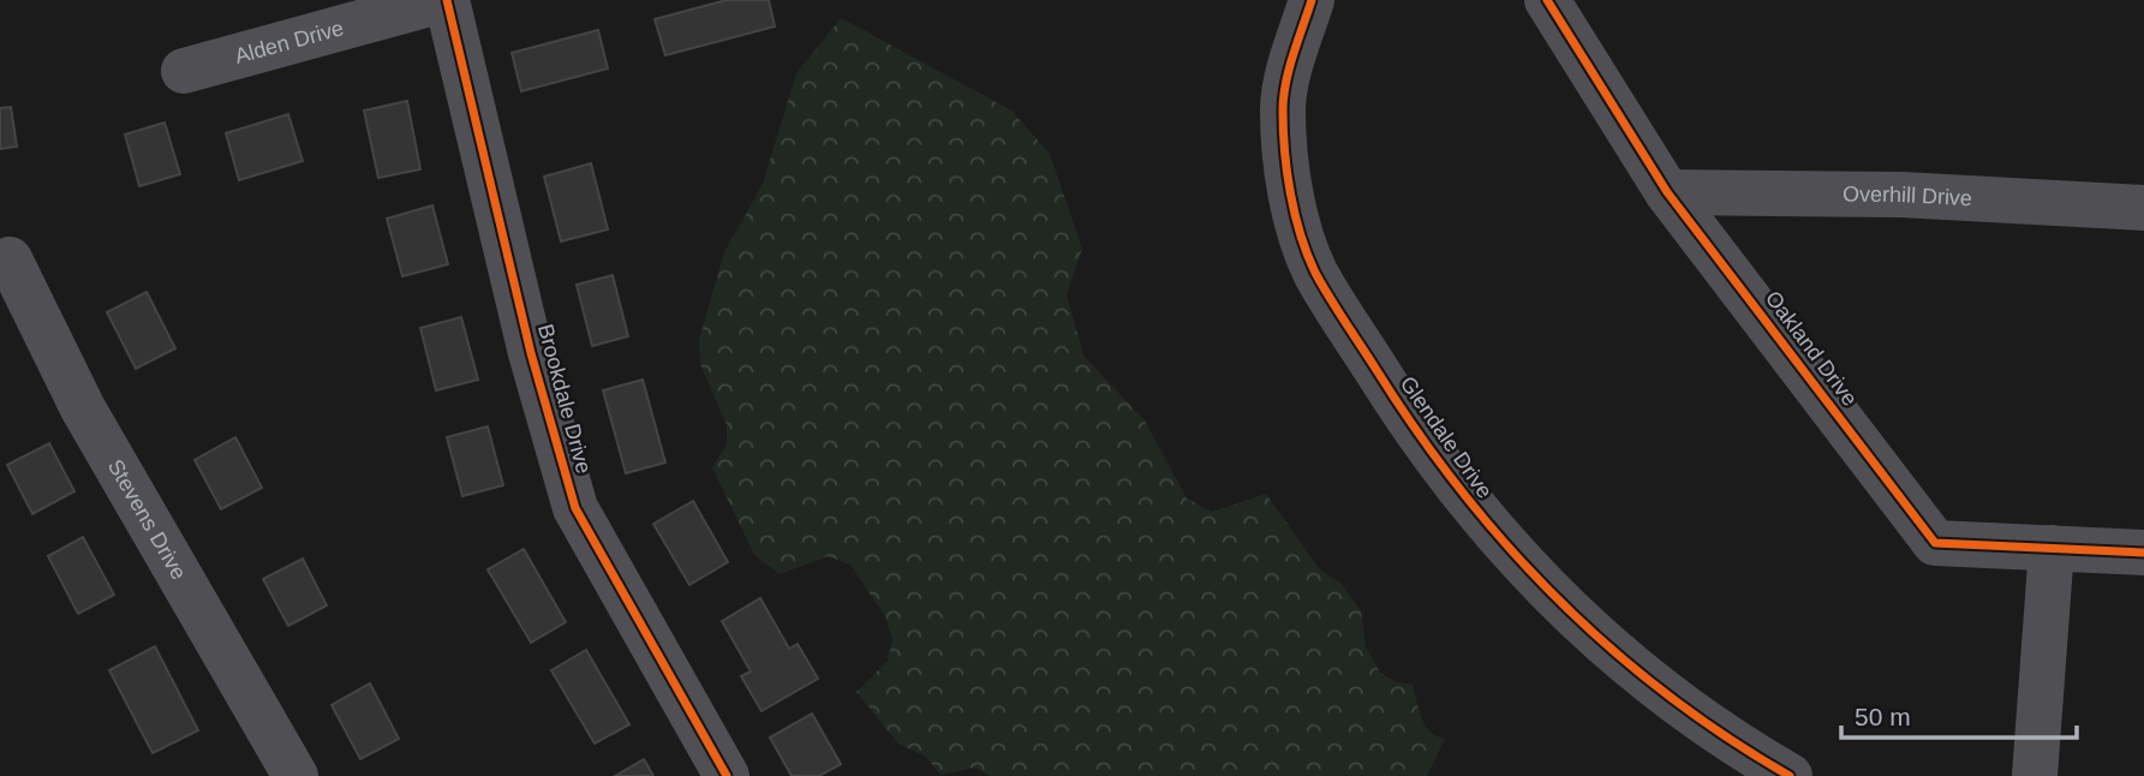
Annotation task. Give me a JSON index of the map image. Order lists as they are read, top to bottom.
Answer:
{
  "streets": {
    "street": [
      "Alden Drive",
      "Overhill Drive",
      "Oakland Drive",
      "Brookdale Drive",
      "Glendale Drive",
      "Stevens Drive"
    ]
  },
  "crossings": [
    ["Alden Drive", "Brookdale Drive"],
    ["Overhill Drive", "Oakland Drive"]
  ],
  "scale_bar": "50 m"
}
